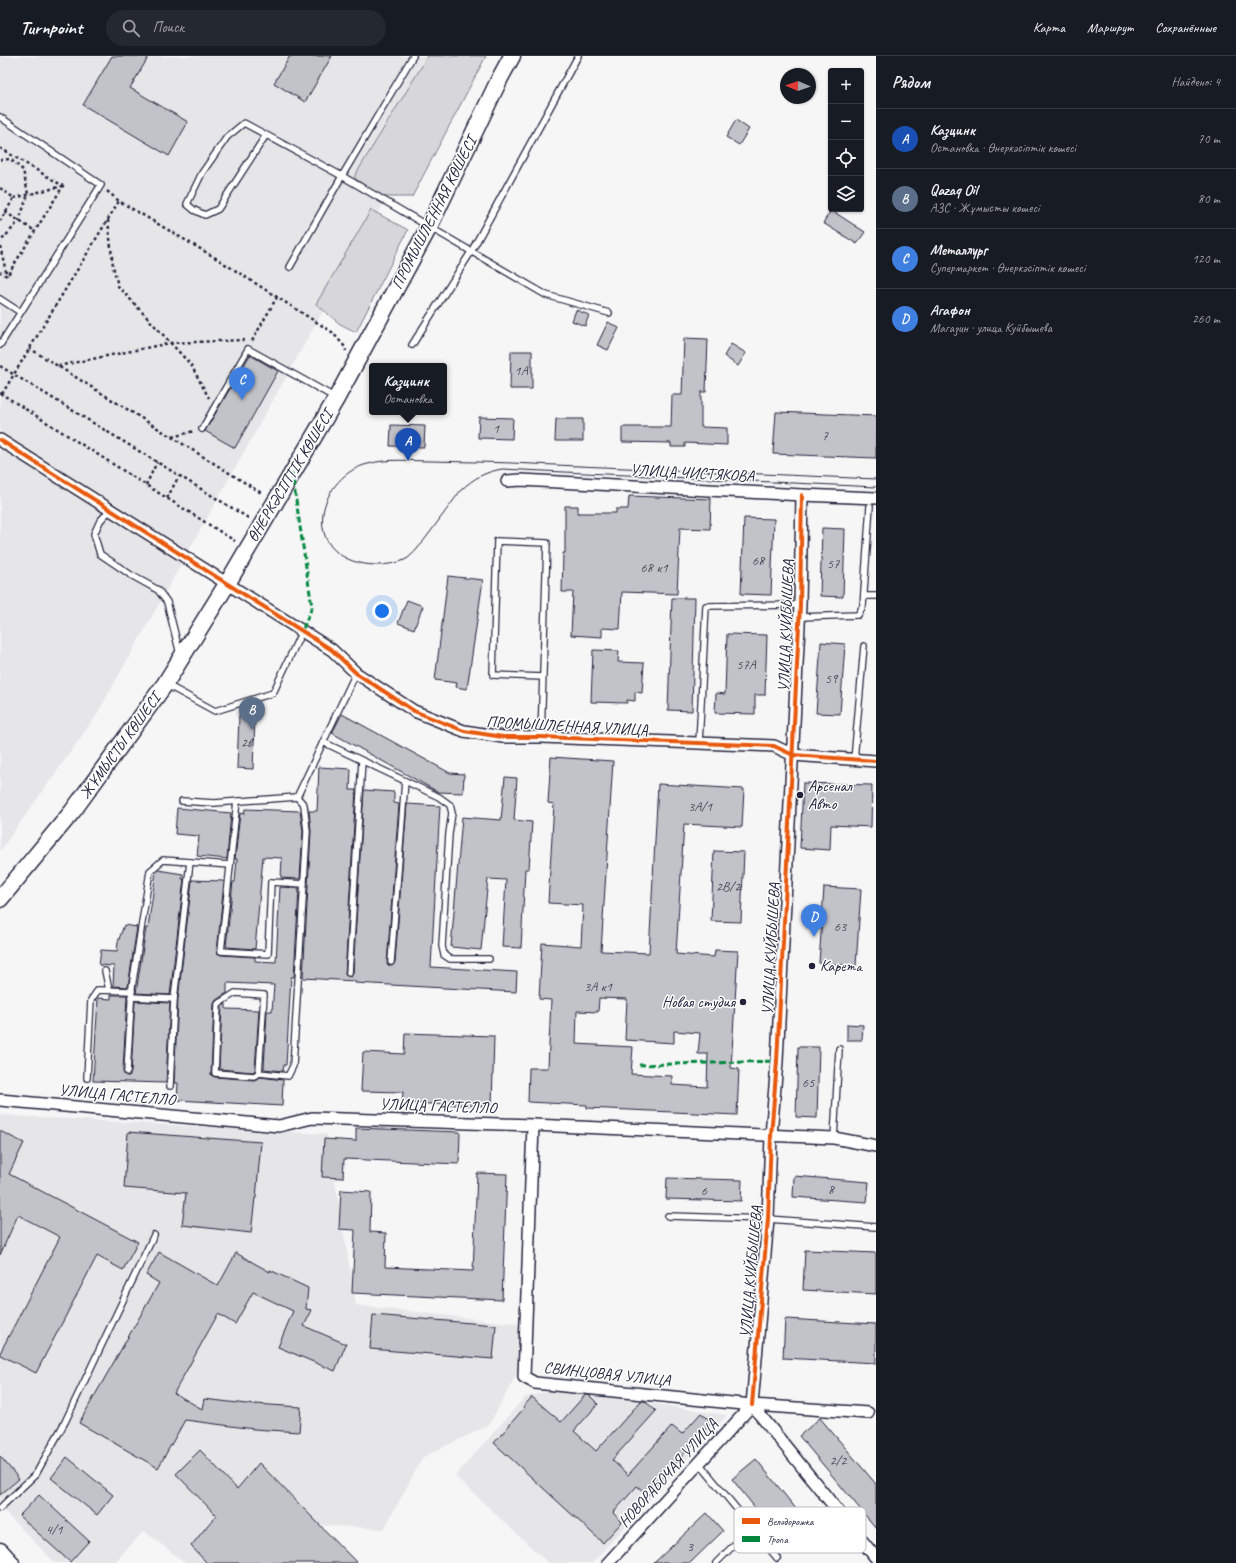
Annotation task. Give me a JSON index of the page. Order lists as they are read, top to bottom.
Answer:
{
  "streets": {
    "main road": ["ПРОМЫШЛЕННАЯ КӨШЕСІ", "ӨНЕРКӘСІПТІК КӨШЕСІ", "ЖҰМЫСТЫ КӨШЕСІ"],
    "street": [
      "УЛИЦА ЧИСТЯКОВА",
      "УЛИЦА КУЙБЫШЕВА",
      "ПРОМЫШЛЕННАЯ УЛИЦА",
      "УЛИЦА ГАСТЕЛЛО",
      "СВИНЦОВАЯ УЛИЦА",
      "НОВОРАБОЧАЯ УЛИЦА"
    ]
  },
  "crossings": [
    ["ПРОМЫШЛЕННАЯ КӨШЕСІ", "ӨНЕРКӘСІПТІК КӨШЕСІ"],
    ["УЛИЦА ЧИСТЯКОВА", "УЛИЦА КУЙБЫШЕВА"],
    ["ӨНЕРКӘСІПТІК КӨШЕСІ", "ПРОМЫШЛЕННАЯ УЛИЦА"],
    ["ӨНЕРКӘСІПТІК КӨШЕСІ", "ЖҰМЫСТЫ КӨШЕСІ"],
    ["УЛИЦА КУЙБЫШЕВА", "ПРОМЫШЛЕННАЯ УЛИЦА"],
    ["УЛИЦА КУЙБЫШЕВА", "УЛИЦА ГАСТЕЛЛО"],
    ["УЛИЦА КУЙБЫШЕВА", "СВИНЦОВАЯ УЛИЦА"],
    ["УЛИЦА КУЙБЫШЕВА", "НОВОРАБОЧАЯ УЛИЦА"],
    ["ПРОМЫШЛЕННАЯ УЛИЦА", "ЖҰМЫСТЫ КӨШЕСІ"],
    ["УЛИЦА ГАСТЕЛЛО", "СВИНЦОВАЯ УЛИЦА"],
    ["СВИНЦОВАЯ УЛИЦА", "НОВОРАБОЧАЯ УЛИЦА"]
  ],
  "places": ["Арсенал Авто", "Карета", "Новая студия"],
  "house_numbers": [
    "1А",
    "1",
    "7",
    "68",
    "57",
    "68 к1",
    "57А",
    "59",
    "2в",
    "3А/1",
    "2В/2",
    "63",
    "3А к1",
    "65",
    "8",
    "6",
    "2/2",
    "4/1",
    "3"
  ],
  "legend": ["Велодорожка", "Тропа"],
  "north": "left",
  "page": {
    "header": "Turnpoint",
    "search": "Поиск",
    "nav": ["Карта", "Маршрут", "Сохранённые"],
    "heading": ["Рядом", "Найдено: 4"],
    "map_buttons": ["+", "−"],
    "list": [
      {
        "mark": "A",
        "name": "Казцинк",
        "note": "Остановка · Өнеркәсіптік көшесі",
        "value": "70 m"
      },
      {
        "mark": "B",
        "name": "Qazaq Oil",
        "note": "АЗС · Жұмысты көшесі",
        "value": "80 m"
      },
      {
        "mark": "C",
        "name": "Металлург",
        "note": "Супермаркет · Өнеркәсіптік көшесі",
        "value": "120 m"
      },
      {
        "mark": "D",
        "name": "Агафон",
        "note": "Магазин · улица Куйбышева",
        "value": "260 m"
      }
    ],
    "popup": ["Казцинк", "Остановка"],
    "pins": [
      "C",
      "A",
      "B",
      "D"
    ]
  }
}
